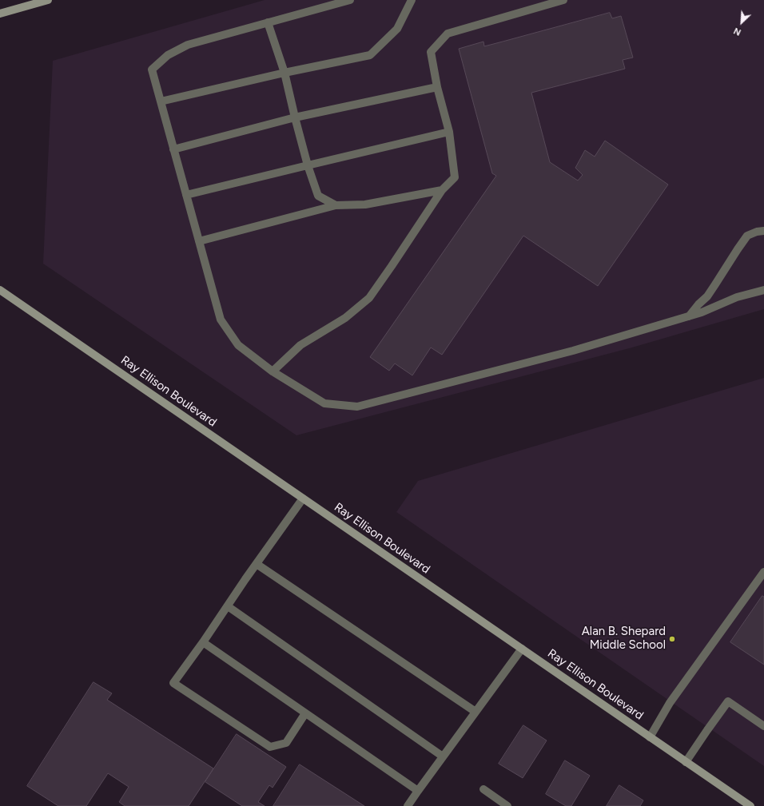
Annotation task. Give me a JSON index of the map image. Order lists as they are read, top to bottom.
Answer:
{
  "streets": {
    "main road": ["Ray Ellison Boulevard"]
  },
  "places": ["Alan B. Shepard Middle School"],
  "north": "bottom left"
}
